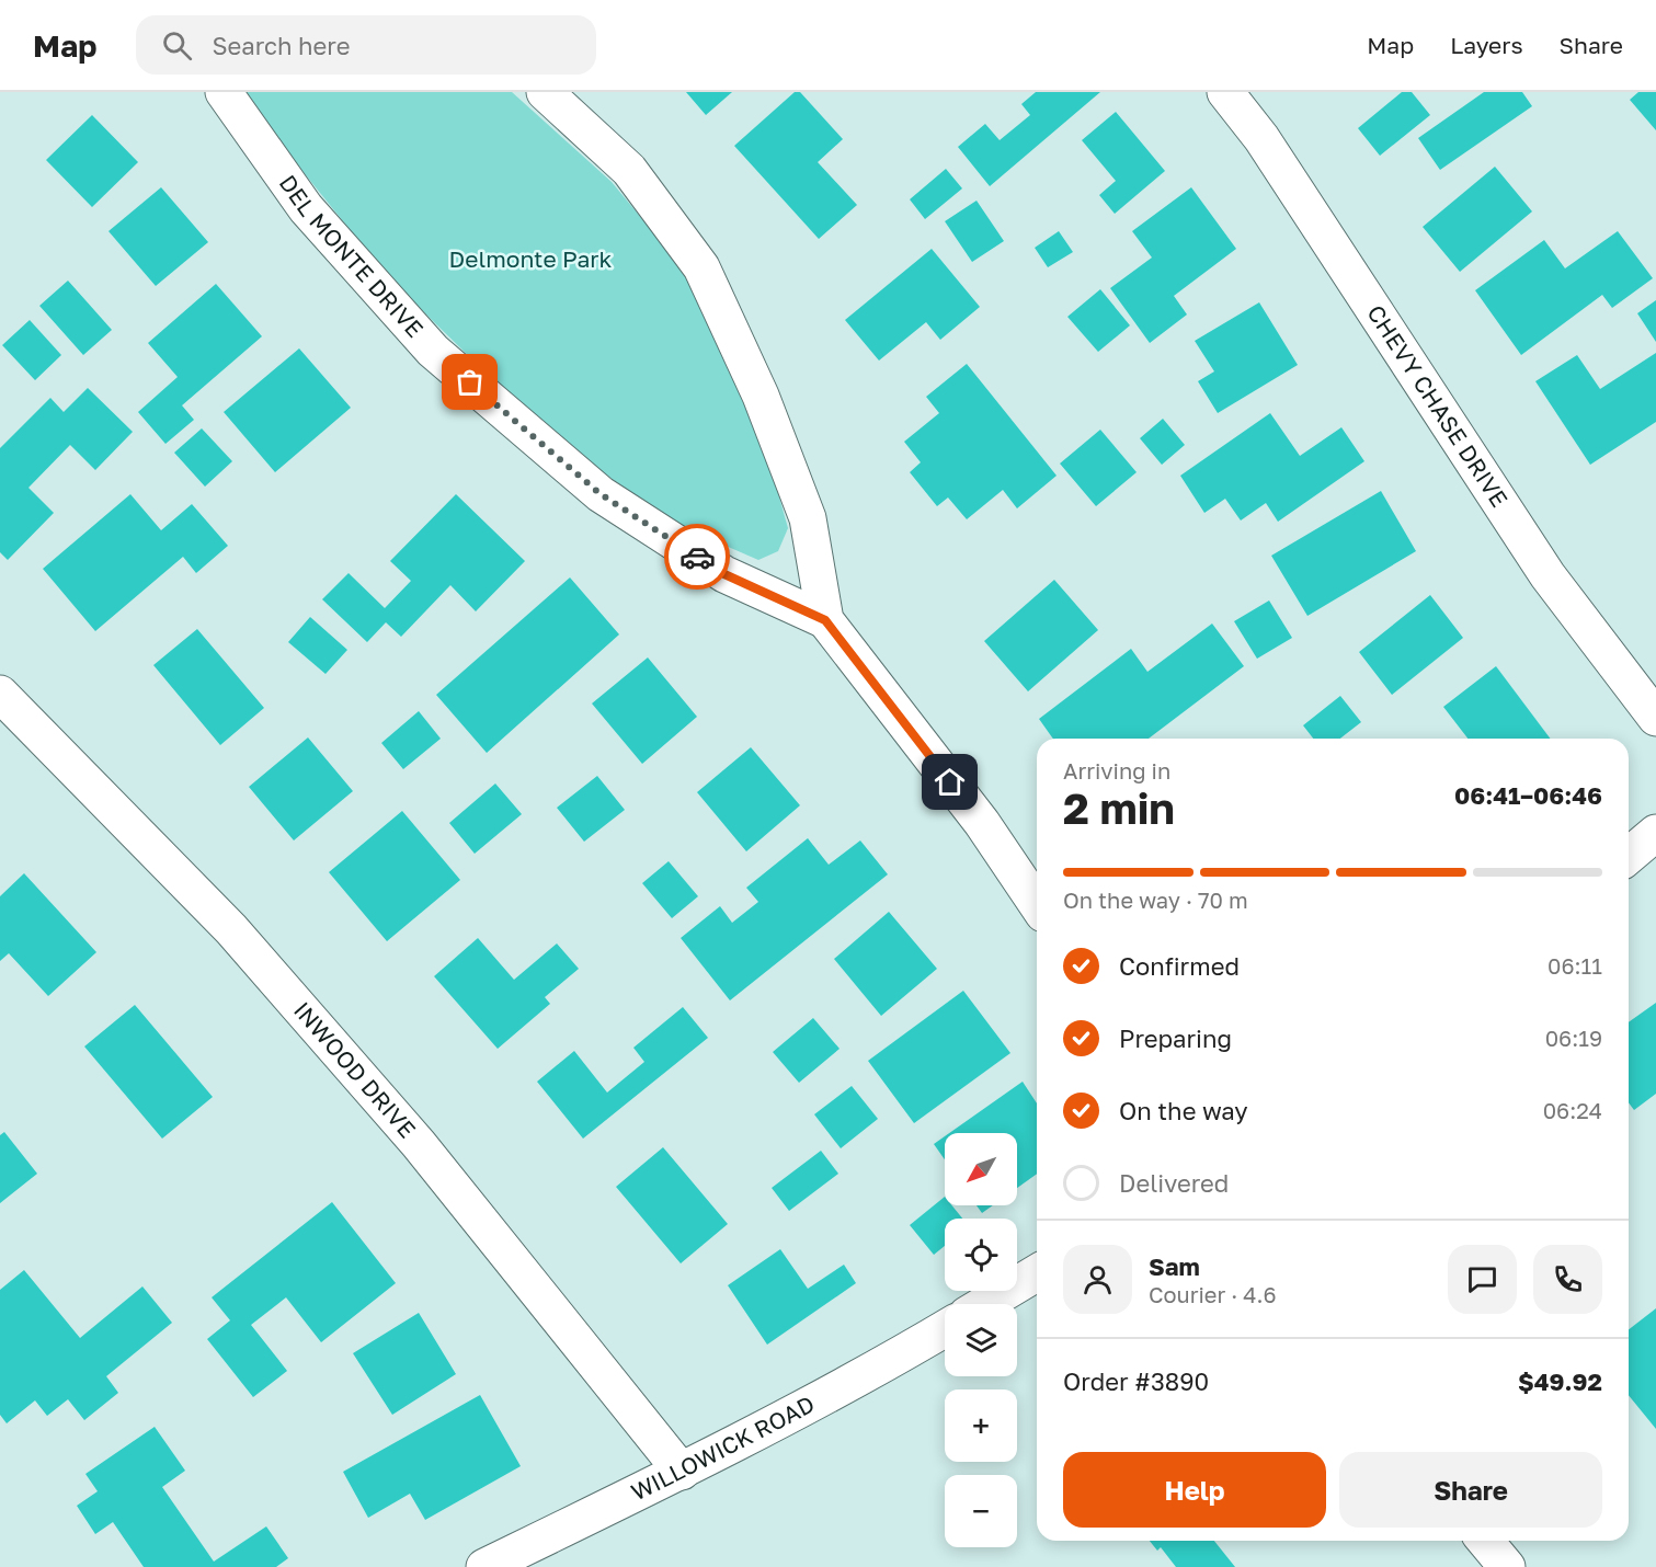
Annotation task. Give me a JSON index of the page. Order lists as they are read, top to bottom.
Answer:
{
  "streets": {
    "street": [
      "DEL MONTE DRIVE",
      "CHEVY CHASE DRIVE",
      "INWOOD DRIVE",
      "WILLOWICK ROAD"
    ]
  },
  "crossings": [
    ["INWOOD DRIVE", "WILLOWICK ROAD"]
  ],
  "parks": ["Delmonte Park"],
  "north": "bottom left",
  "page": {
    "header": "Map",
    "search": "Search here",
    "nav": ["Map", "Layers", "Share"],
    "heading": ["2 min", "Arriving in", "06:41–06:46"],
    "panel": [
      "Sam",
      "Courier · 4.6",
      "Order #3890",
      "$49.92"
    ],
    "bar": "On the way · 70 m",
    "list": [
      ["Confirmed", "06:11"],
      ["Preparing", "06:19"],
      ["On the way", "06:24"],
      "Delivered"
    ],
    "map_buttons": ["+", "−"],
    "buttons": ["Help", "Share"]
  }
}
